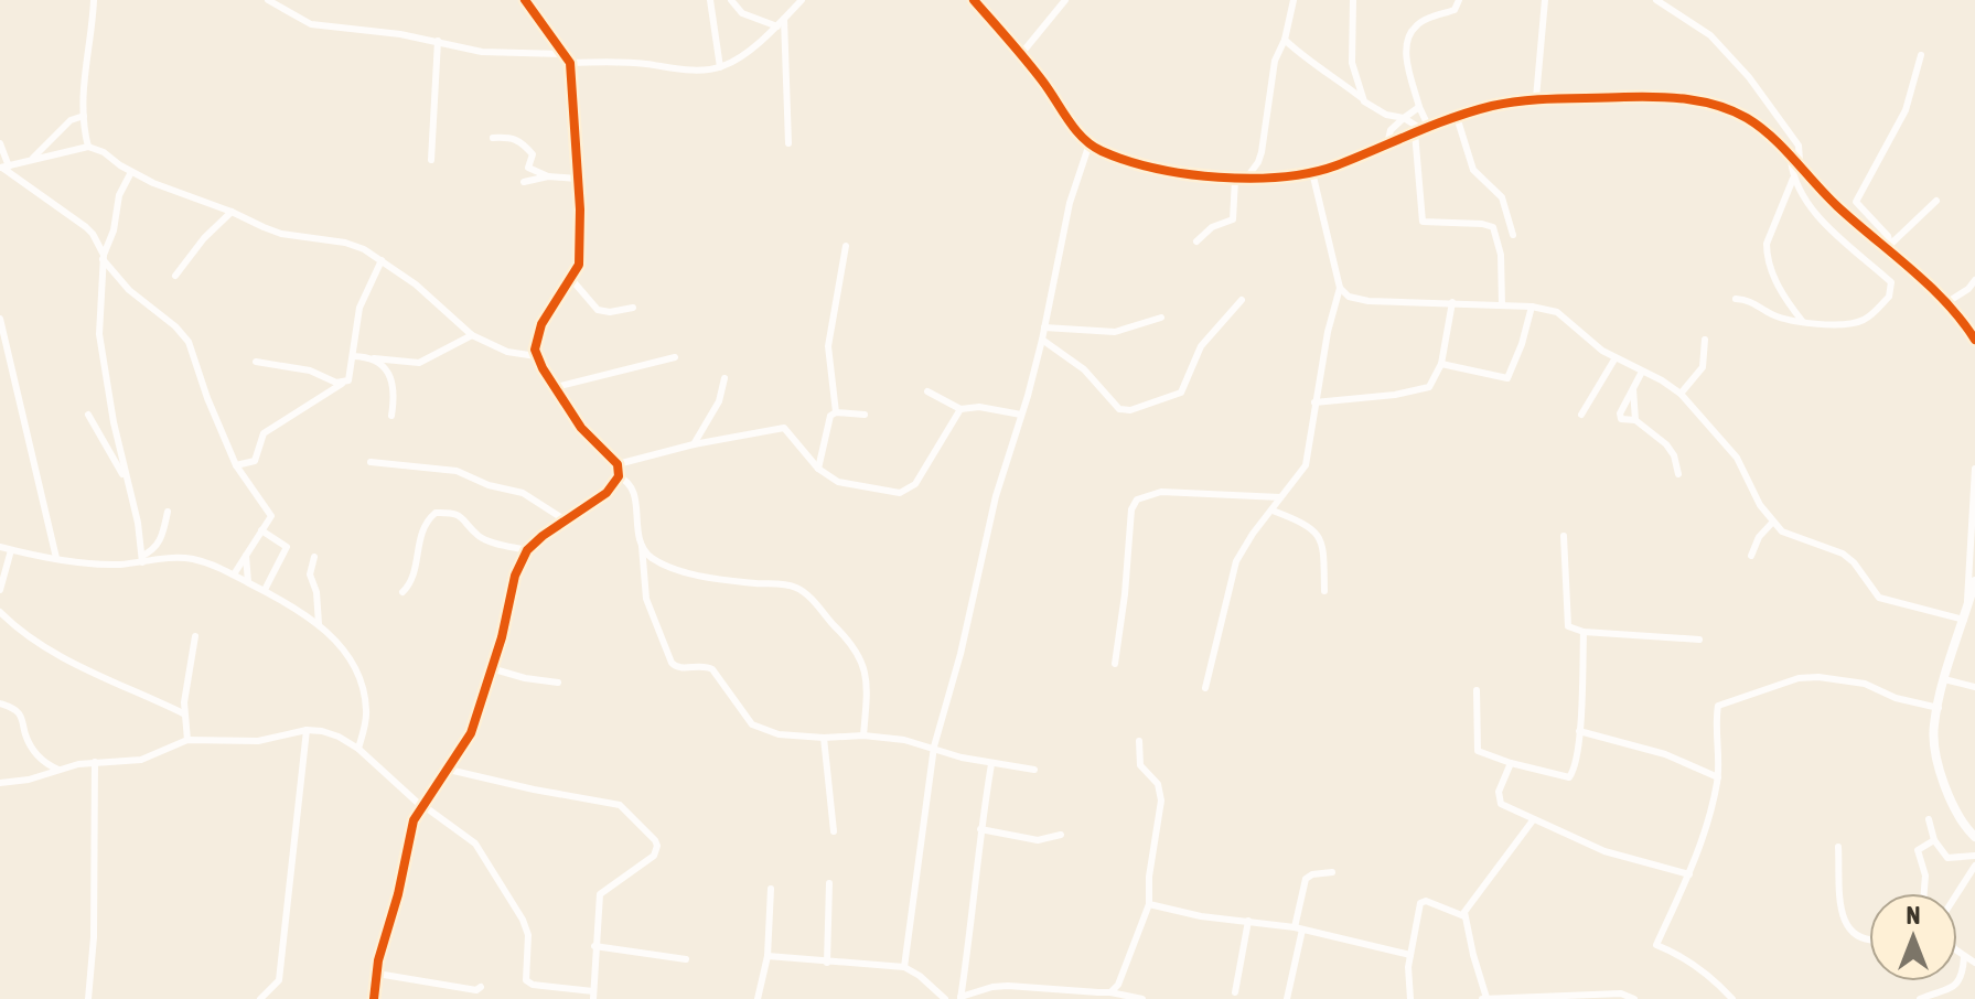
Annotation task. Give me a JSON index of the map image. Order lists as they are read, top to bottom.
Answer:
{
  "north": "top"
}
